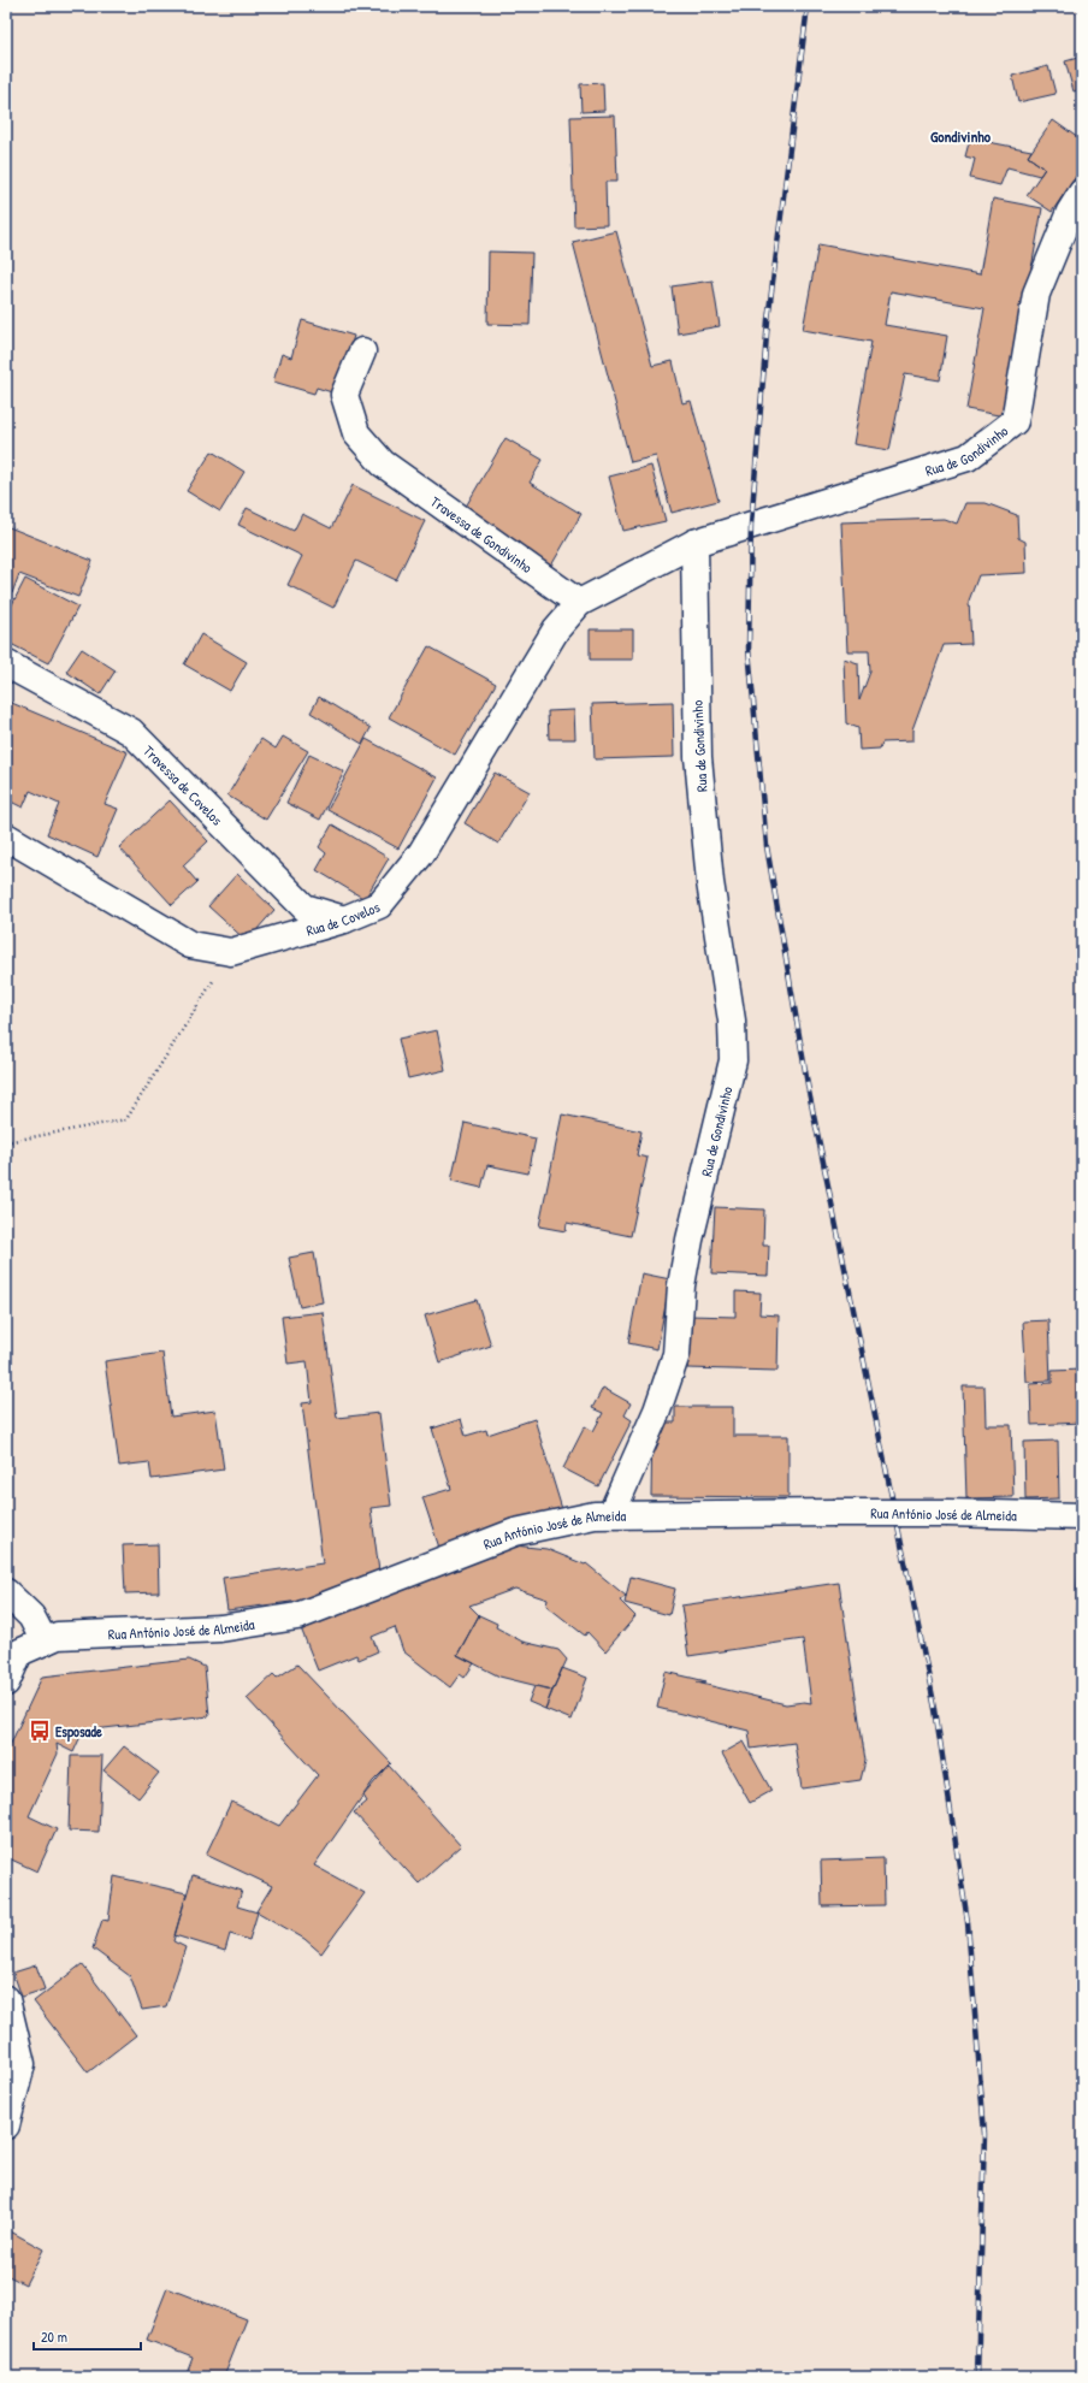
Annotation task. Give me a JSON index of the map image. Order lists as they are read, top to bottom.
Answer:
{
  "streets": {
    "street": [
      "Rua de Gondivinho",
      "Travessa de Gondivinho",
      "Travessa de Covelos",
      "Rua de Covelos",
      "Rua António José de Almeida"
    ]
  },
  "crossings": [
    ["Rua de Gondivinho", "Rua António José de Almeida"],
    ["Travessa de Gondivinho", "Rua de Covelos"],
    ["Travessa de Covelos", "Rua de Covelos"]
  ],
  "districts": ["Gondivinho"],
  "places": {
    "bus stop": ["Esposade"]
  },
  "scale_bar": "20 m"
}
